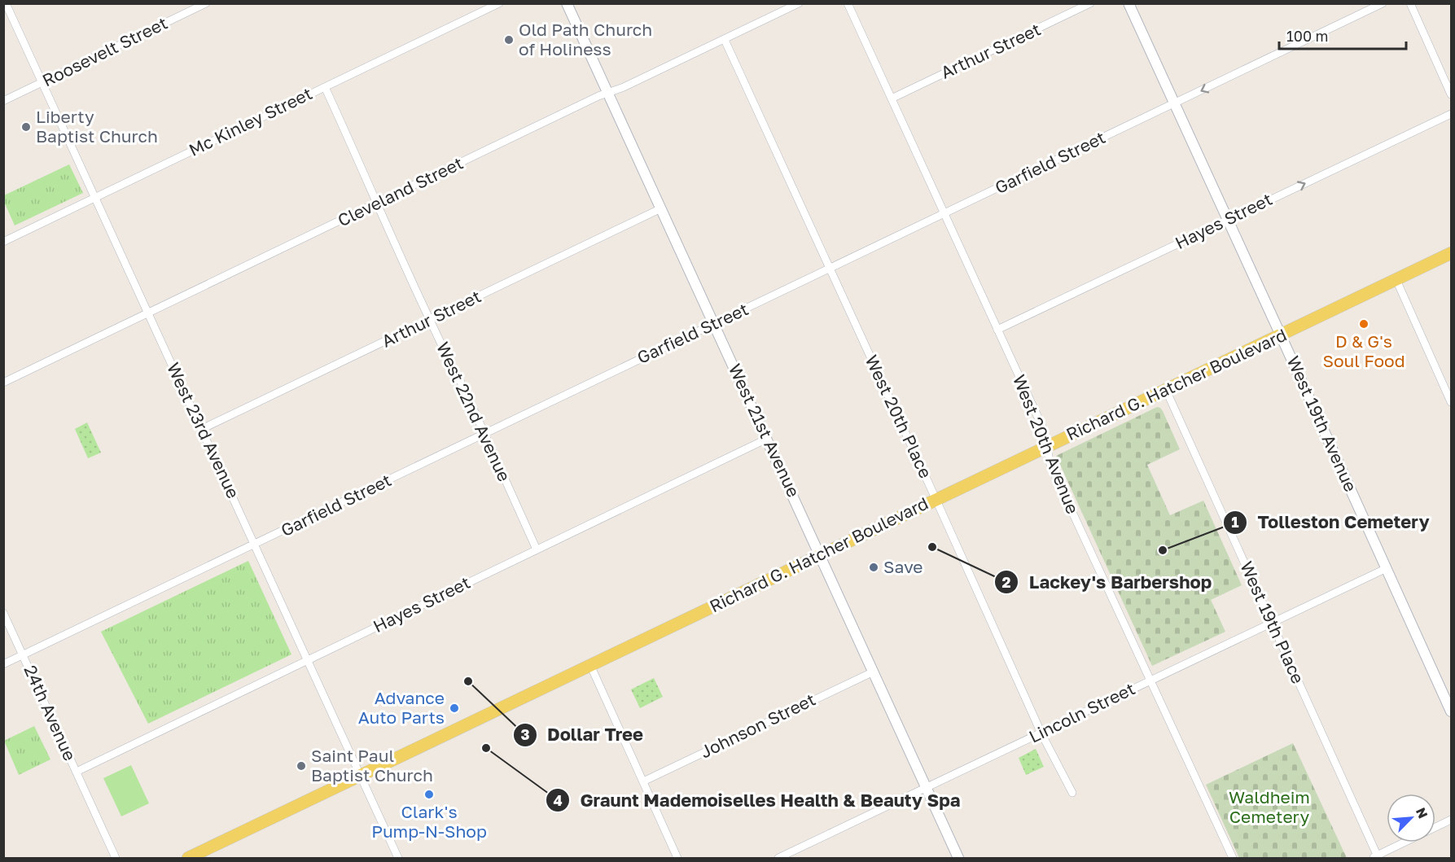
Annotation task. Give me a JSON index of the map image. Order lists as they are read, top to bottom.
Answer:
{
  "streets": {
    "main road": ["Richard G. Hatcher Boulevard"],
    "street": [
      "Arthur Street",
      "Roosevelt Street",
      "Mc Kinley Street",
      "Garfield Street",
      "Cleveland Street",
      "Hayes Street",
      "West 22nd Avenue",
      "West 20th Place",
      "West 19th Avenue",
      "West 23rd Avenue",
      "West 21st Avenue",
      "West 20th Avenue",
      "West 19th Place",
      "24th Avenue",
      "Lincoln Street",
      "Johnson Street"
    ]
  },
  "crossings": [
    ["Arthur Street", "West 22nd Avenue"],
    ["Arthur Street", "West 23rd Avenue"],
    ["Arthur Street", "West 21st Avenue"],
    ["Arthur Street", "West 20th Avenue"],
    ["Roosevelt Street", "West 23rd Avenue"],
    ["Mc Kinley Street", "West 22nd Avenue"],
    ["Mc Kinley Street", "West 23rd Avenue"],
    ["Garfield Street", "West 22nd Avenue"],
    ["Garfield Street", "West 20th Place"],
    ["Garfield Street", "West 19th Avenue"],
    ["Garfield Street", "West 23rd Avenue"],
    ["Garfield Street", "West 21st Avenue"],
    ["Garfield Street", "West 20th Avenue"],
    ["Garfield Street", "24th Avenue"],
    ["Cleveland Street", "West 22nd Avenue"],
    ["Cleveland Street", "West 20th Place"],
    ["Cleveland Street", "West 23rd Avenue"],
    ["Cleveland Street", "West 21st Avenue"],
    ["Hayes Street", "West 22nd Avenue"],
    ["Hayes Street", "West 19th Avenue"],
    ["Hayes Street", "West 23rd Avenue"],
    ["Hayes Street", "West 21st Avenue"],
    ["Hayes Street", "West 20th Avenue"],
    ["Hayes Street", "24th Avenue"],
    ["Richard G. Hatcher Boulevard", "West 20th Place"],
    ["Richard G. Hatcher Boulevard", "West 19th Avenue"],
    ["Richard G. Hatcher Boulevard", "West 23rd Avenue"],
    ["Richard G. Hatcher Boulevard", "West 21st Avenue"],
    ["Richard G. Hatcher Boulevard", "West 20th Avenue"],
    ["Richard G. Hatcher Boulevard", "West 19th Place"],
    ["West 20th Place", "Lincoln Street"],
    ["West 19th Avenue", "Lincoln Street"],
    ["West 21st Avenue", "Lincoln Street"],
    ["West 21st Avenue", "Johnson Street"],
    ["West 20th Avenue", "Lincoln Street"],
    ["West 19th Place", "Lincoln Street"]
  ],
  "parks": ["Waldheim Cemetery"],
  "places": [
    "Old Path Church of Holiness",
    "Liberty Baptist Church",
    "D & G's Soul Food",
    "Lackey's Barbershop",
    "Tolleston Cemetery",
    "Save",
    "Dollar Tree",
    "Advance Auto Parts",
    "Graunt Mademoiselles Health & Beauty Spa",
    "Saint Paul Baptist Church",
    "Clark's Pump-N-Shop"
  ],
  "scale_bar": "100 m",
  "north": "top right"
}
